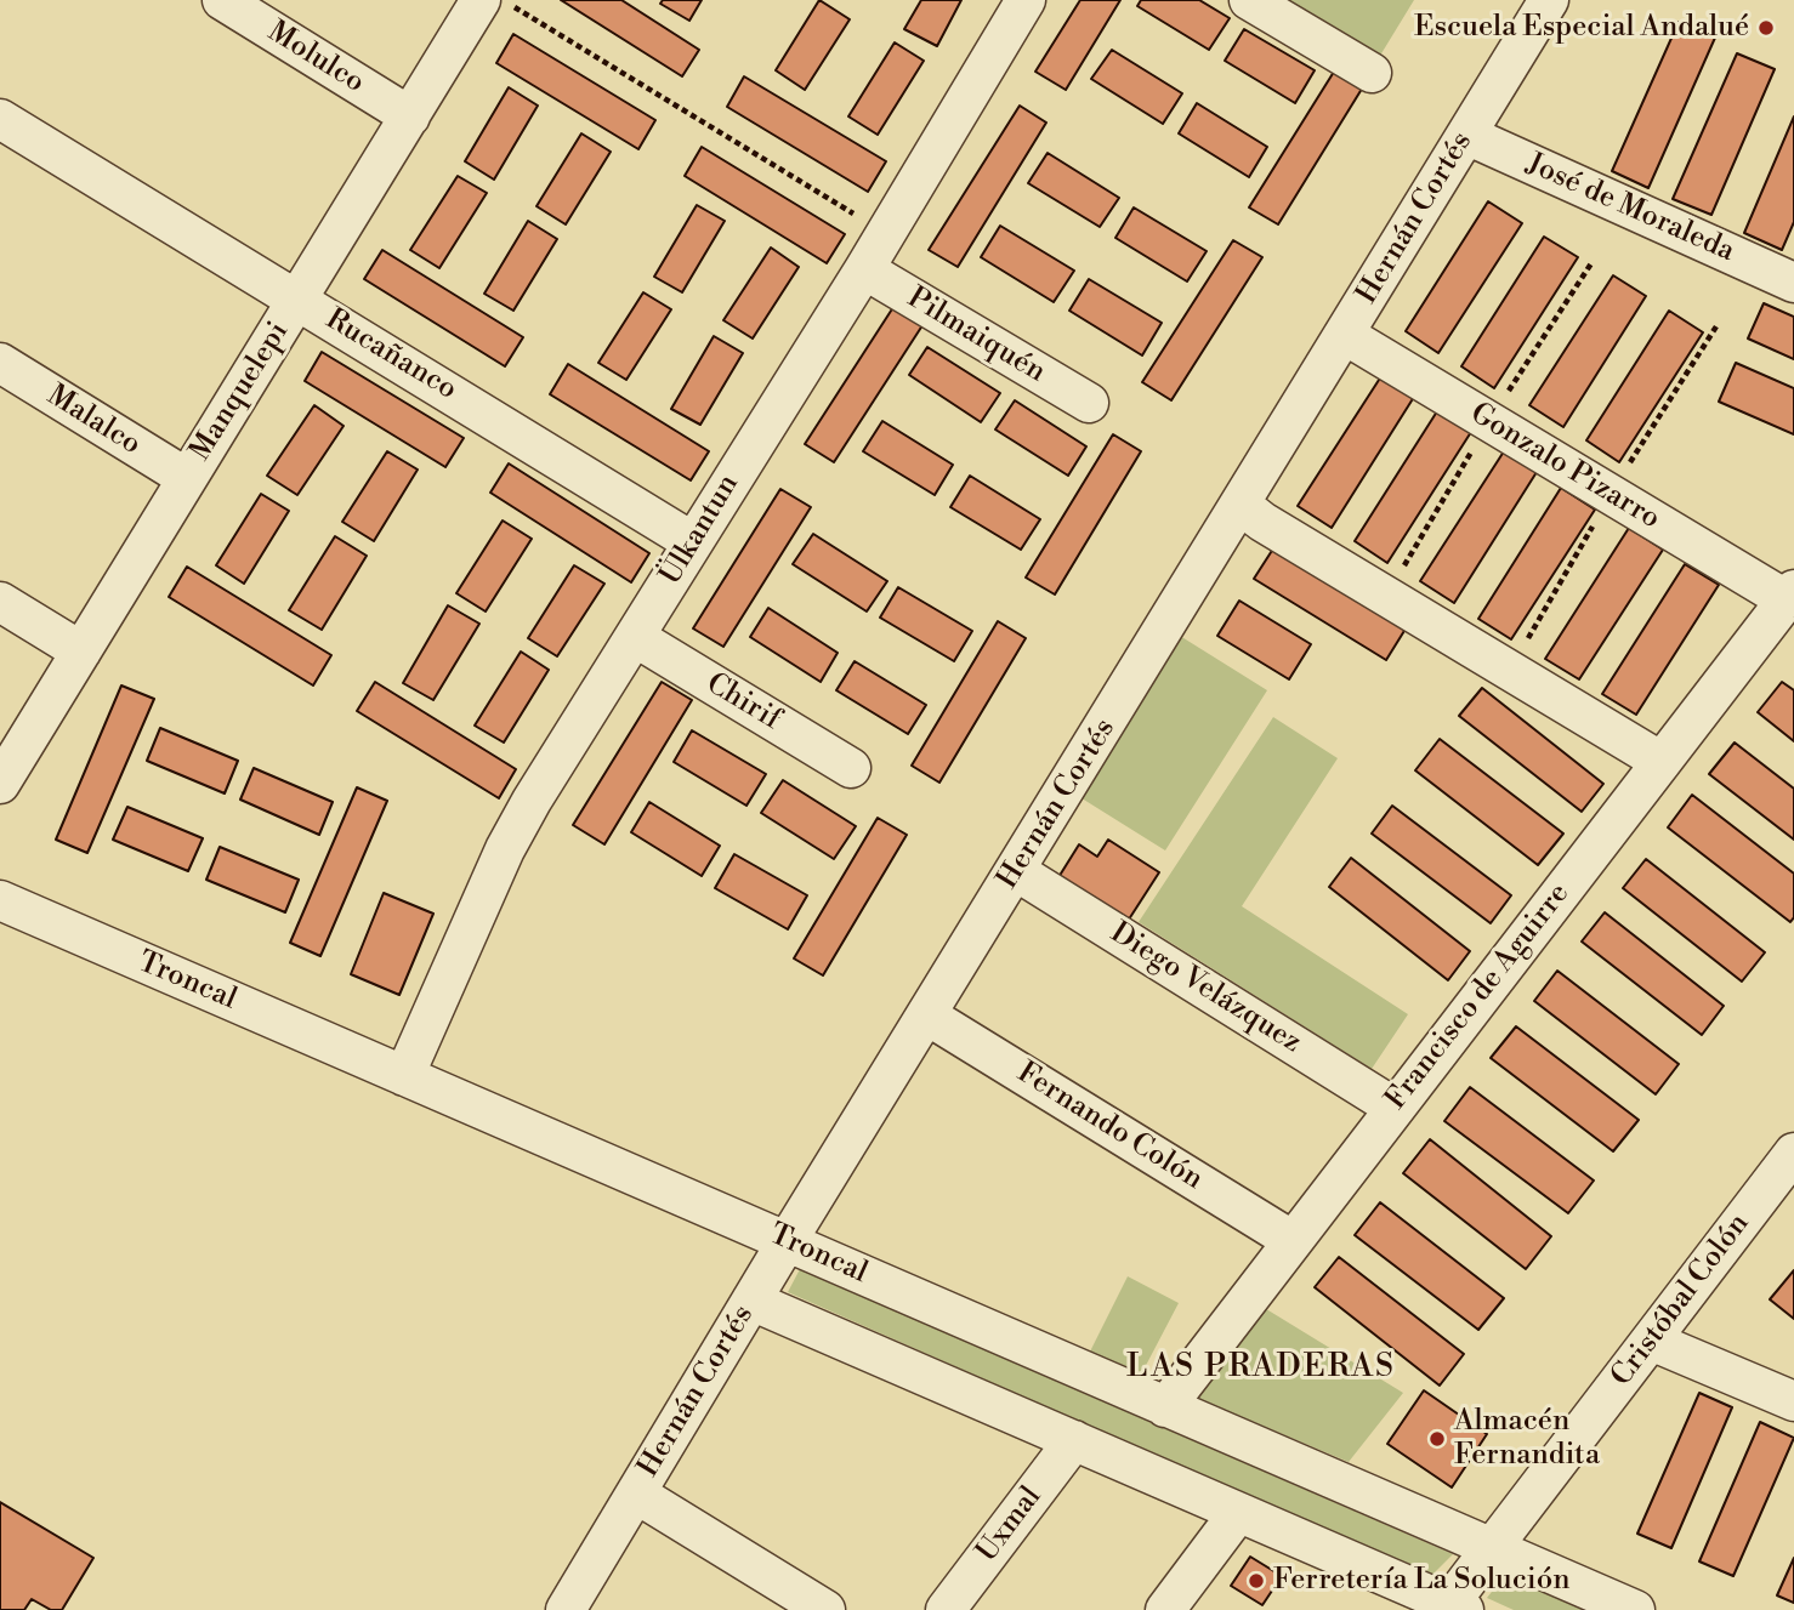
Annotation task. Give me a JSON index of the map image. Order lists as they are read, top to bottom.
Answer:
{
  "streets": {
    "street": [
      "Molulco",
      "José de Moraleda",
      "Hernán Cortés",
      "Pilmaiquén",
      "Rucañanco",
      "Manquelepi",
      "Malalco",
      "Gonzalo Pizarro",
      "Ülkantun",
      "Chirif",
      "Troncal",
      "Diego Velázquez",
      "Francisco de Aguirre",
      "Fernando Colón",
      "Cristóbal Colón",
      "Uxmal"
    ]
  },
  "crossings": [
    ["Molulco", "Manquelepi"],
    ["José de Moraleda", "Hernán Cortés"],
    ["Hernán Cortés", "Gonzalo Pizarro"],
    ["Hernán Cortés", "Troncal"],
    ["Hernán Cortés", "Diego Velázquez"],
    ["Hernán Cortés", "Fernando Colón"],
    ["Pilmaiquén", "Ülkantun"],
    ["Rucañanco", "Manquelepi"],
    ["Rucañanco", "Ülkantun"],
    ["Manquelepi", "Malalco"],
    ["Gonzalo Pizarro", "Francisco de Aguirre"],
    ["Ülkantun", "Chirif"],
    ["Ülkantun", "Troncal"],
    ["Troncal", "Francisco de Aguirre"],
    ["Troncal", "Cristóbal Colón"],
    ["Diego Velázquez", "Francisco de Aguirre"],
    ["Francisco de Aguirre", "Fernando Colón"]
  ],
  "districts": ["LAS PRADERAS"],
  "places": ["Escuela Especial Andalué", "Almacén Fernandita", "Ferretería La Solución"]
}
